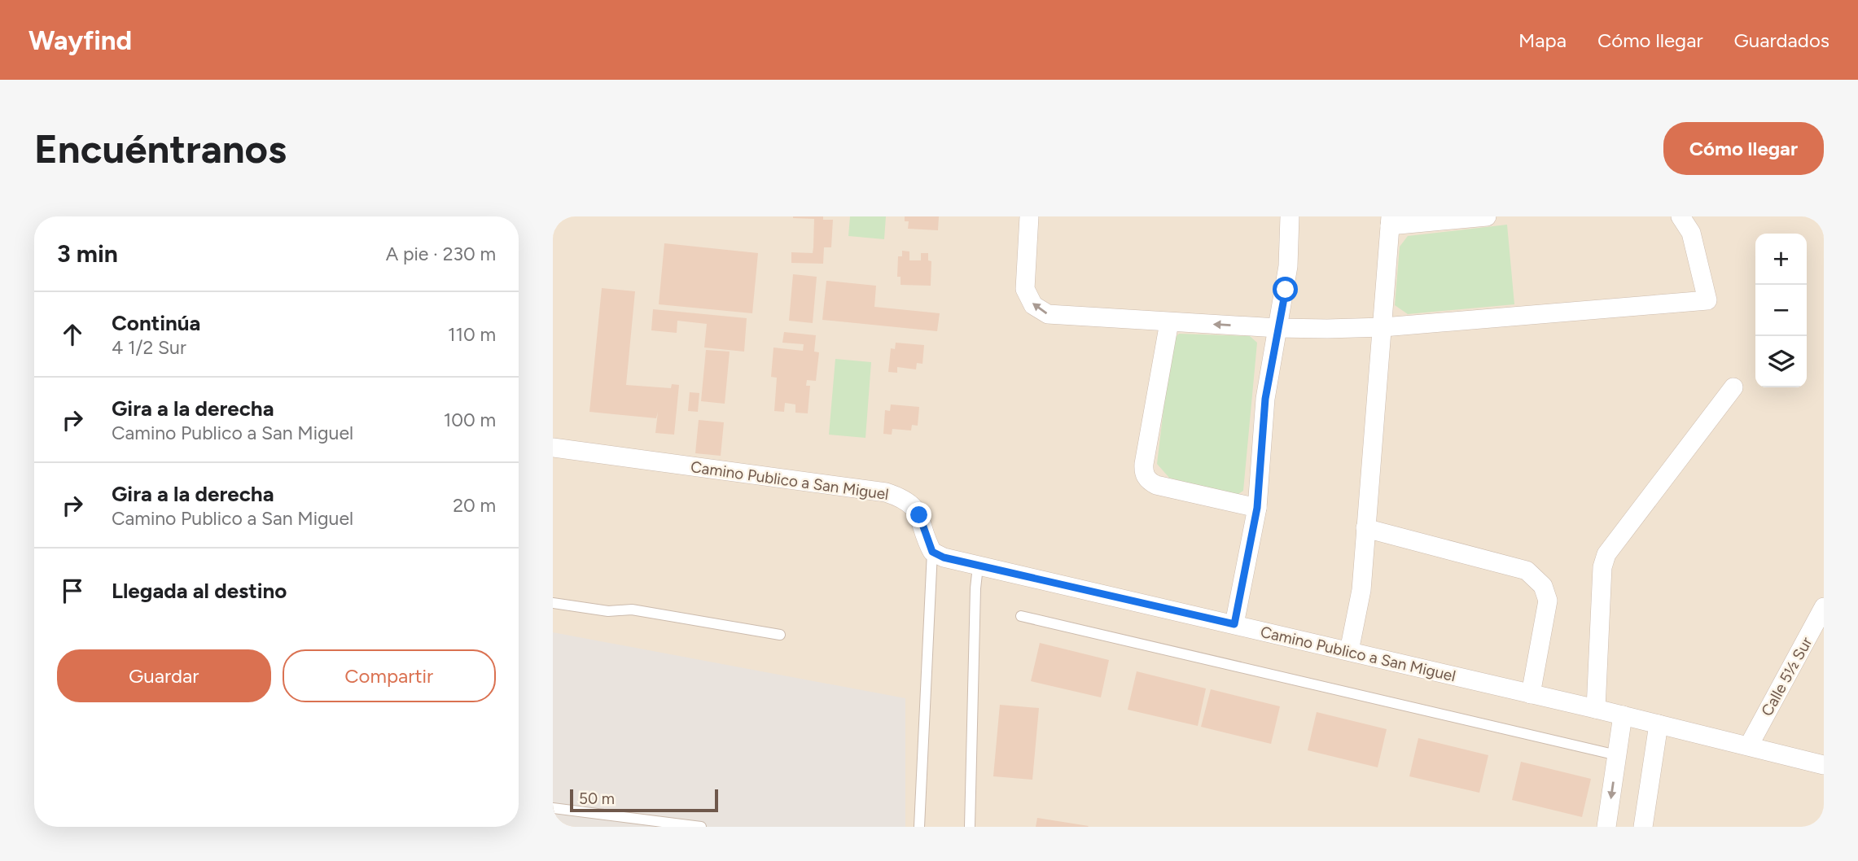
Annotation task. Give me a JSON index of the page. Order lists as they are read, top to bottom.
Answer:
{
  "streets": {
    "street": ["Camino Publico a San Miguel", "Calle 5½ Sur"]
  },
  "crossings": [
    ["Camino Publico a San Miguel", "Calle 5½ Sur"]
  ],
  "scale_bar": "50 m",
  "page": {
    "header": "Wayfind",
    "nav": ["Mapa", "Cómo llegar", "Guardados"],
    "buttons": [
      "Cómo llegar",
      ["Guardar", "Compartir"]
    ],
    "title": "Encuéntranos",
    "heading": ["3 min", "A pie · 230 m"],
    "map_buttons": ["+", "−"],
    "list": [
      ["Continúa", "4 1/2 Sur", "110 m"],
      ["Gira a la derecha", "Camino Publico a San Miguel", "100 m"],
      ["Gira a la derecha", "Camino Publico a San Miguel", "20 m"],
      "Llegada al destino"
    ],
    "scale": "50 m"
  }
}
